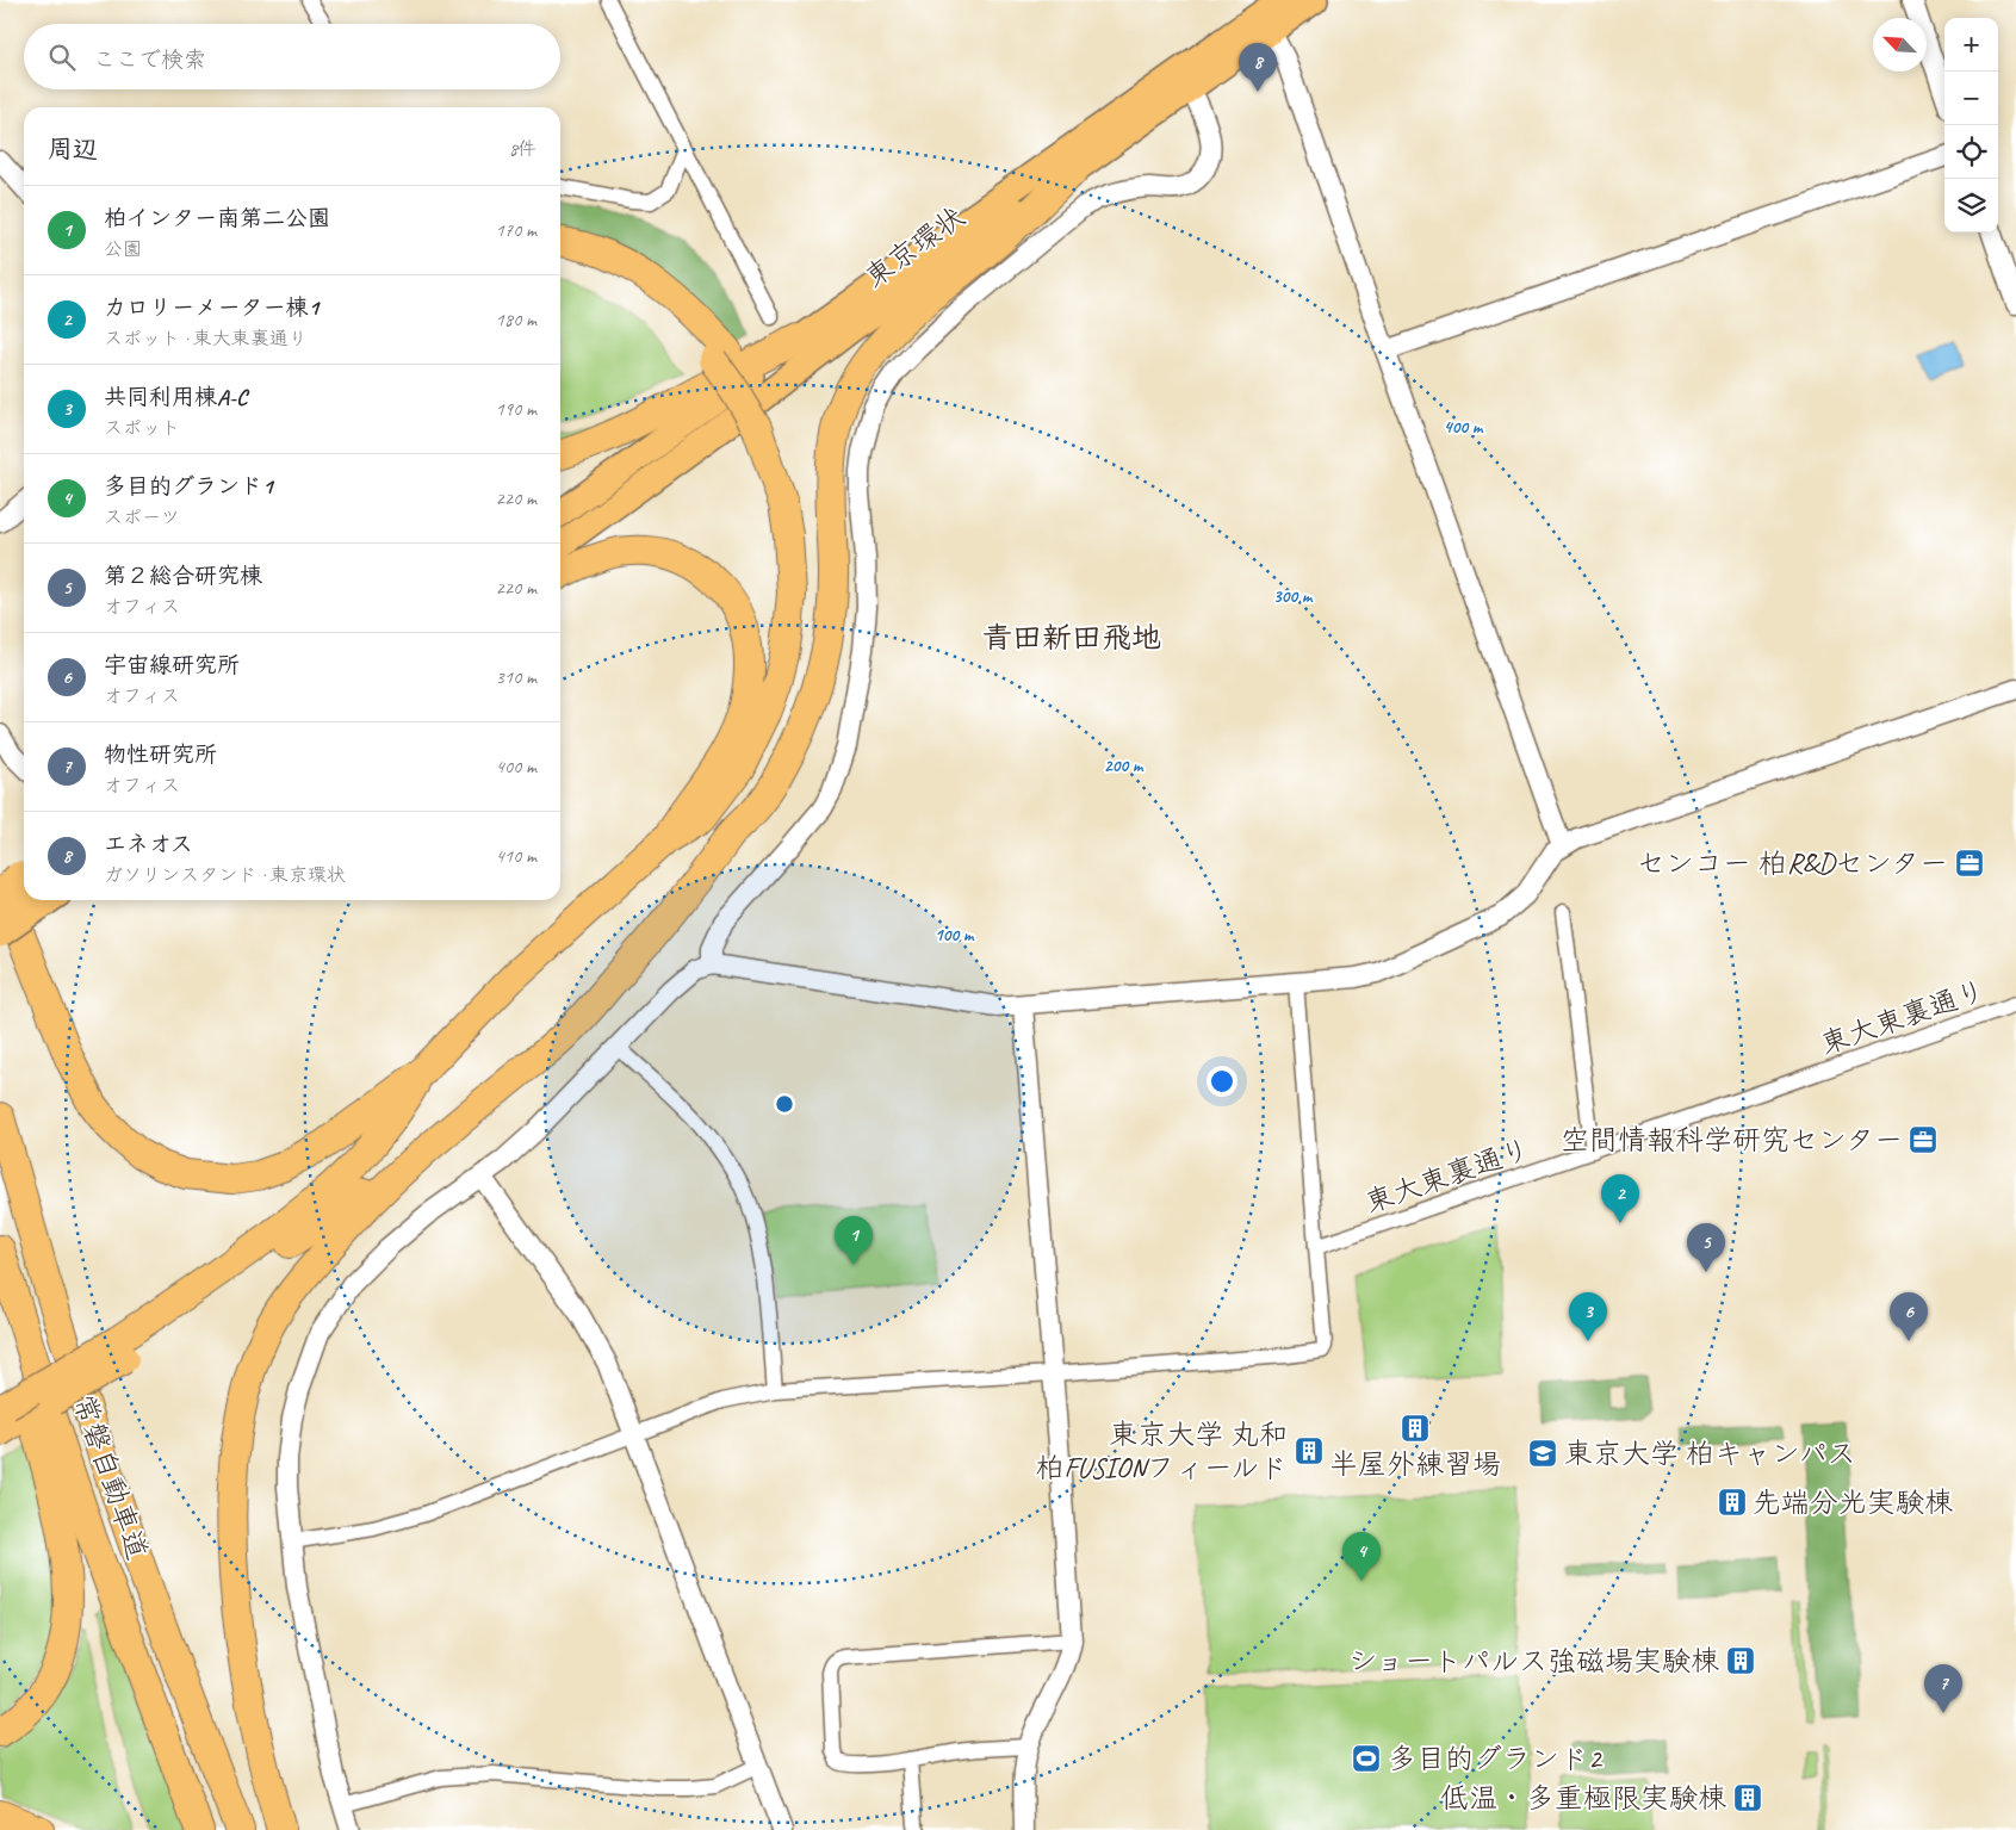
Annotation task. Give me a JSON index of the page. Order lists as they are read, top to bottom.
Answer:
{
  "streets": {
    "highway": ["東京環状", "常磐自動車道"],
    "street": ["東大東裏通り"]
  },
  "districts": ["青田新田飛地"],
  "places": {
    "office": ["センコー 柏R&Dセンター", "空間情報科学研究センター"],
    "building": [
      "半屋外練習場",
      "東京大学 丸和 柏FUSIONフィールド",
      "先端分光実験棟",
      "ショートパルス強磁場実験棟",
      "低温・多重極限実験棟"
    ],
    "school or university": ["東京大学 柏キャンパス"],
    "sports": ["多目的グランド2"]
  },
  "north": "top left",
  "page": {
    "map_buttons": ["+", "−"],
    "search": "ここで検索",
    "pins": [
      "8",
      "2",
      "1",
      "5",
      "3",
      "6",
      "4",
      "7"
    ],
    "heading": ["周辺", "8件"],
    "list": [
      {
        "mark": "1",
        "name": "柏インター南第二公園",
        "note": "公園",
        "value": "170 m"
      },
      {
        "mark": "2",
        "name": "カロリーメーター棟1",
        "note": "スポット · 東大東裏通り",
        "value": "180 m"
      },
      {
        "mark": "3",
        "name": "共同利用棟A-C",
        "note": "スポット",
        "value": "190 m"
      },
      {
        "mark": "4",
        "name": "多目的グランド1",
        "note": "スポーツ",
        "value": "220 m"
      },
      {
        "mark": "5",
        "name": "第２総合研究棟",
        "note": "オフィス",
        "value": "220 m"
      },
      {
        "mark": "6",
        "name": "宇宙線研究所",
        "note": "オフィス",
        "value": "310 m"
      },
      {
        "mark": "7",
        "name": "物性研究所",
        "note": "オフィス",
        "value": "400 m"
      },
      {
        "mark": "8",
        "name": "エネオス",
        "note": "ガソリンスタンド · 東京環状",
        "value": "410 m"
      }
    ]
  },
  "rings": [
    "400 m",
    "300 m",
    "200 m",
    "100 m"
  ]
}
